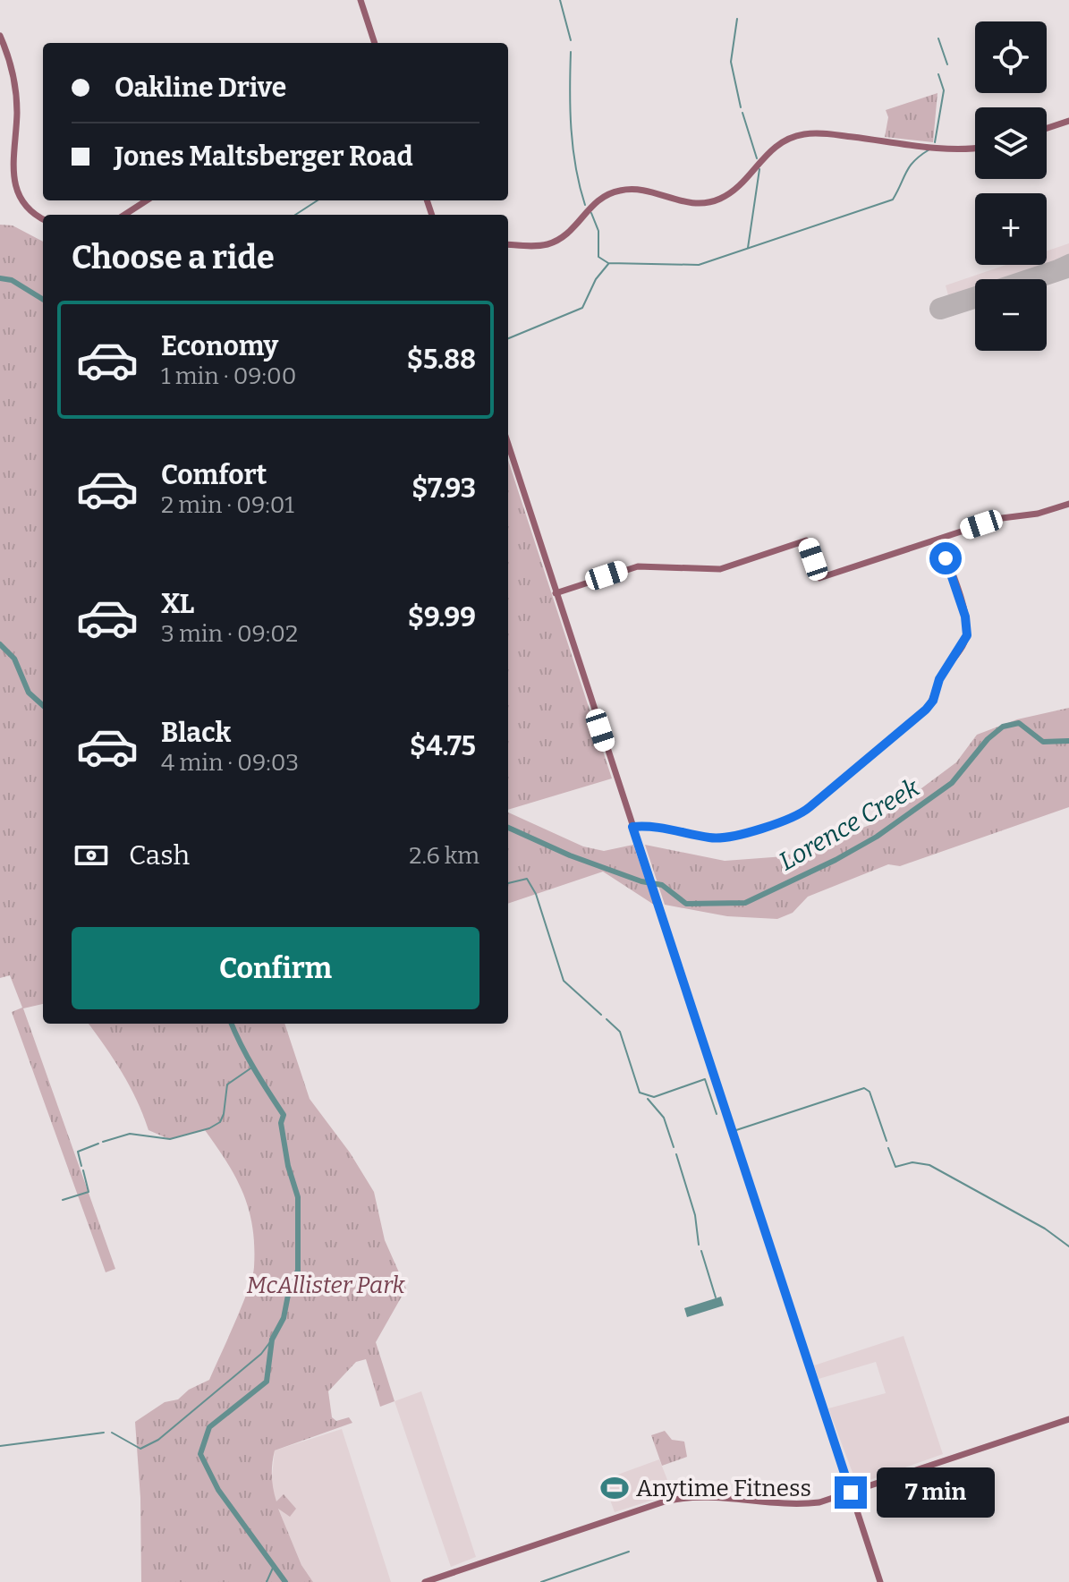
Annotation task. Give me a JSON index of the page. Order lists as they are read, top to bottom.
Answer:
{
  "water": ["Lorence Creek"],
  "parks": ["McAllister Park"],
  "places": {
    "sports": ["Anytime Fitness"]
  },
  "page": {
    "map_buttons": ["+", "−"],
    "banner": ["Oakline Drive", "Jones Maltsberger Road"],
    "heading": "Choose a ride",
    "list": [
      {
        "name": "Economy",
        "note": "1 min · 09:00",
        "value": "$5.88"
      },
      {
        "name": "Comfort",
        "note": "2 min · 09:01",
        "value": "$7.93"
      },
      {
        "name": "XL",
        "note": "3 min · 09:02",
        "value": "$9.99"
      },
      {
        "name": "Black",
        "note": "4 min · 09:03",
        "value": "$4.75"
      }
    ],
    "pay": ["Cash", "2.6 km"],
    "buttons": "Confirm",
    "bubble": "7 min"
  }
}
